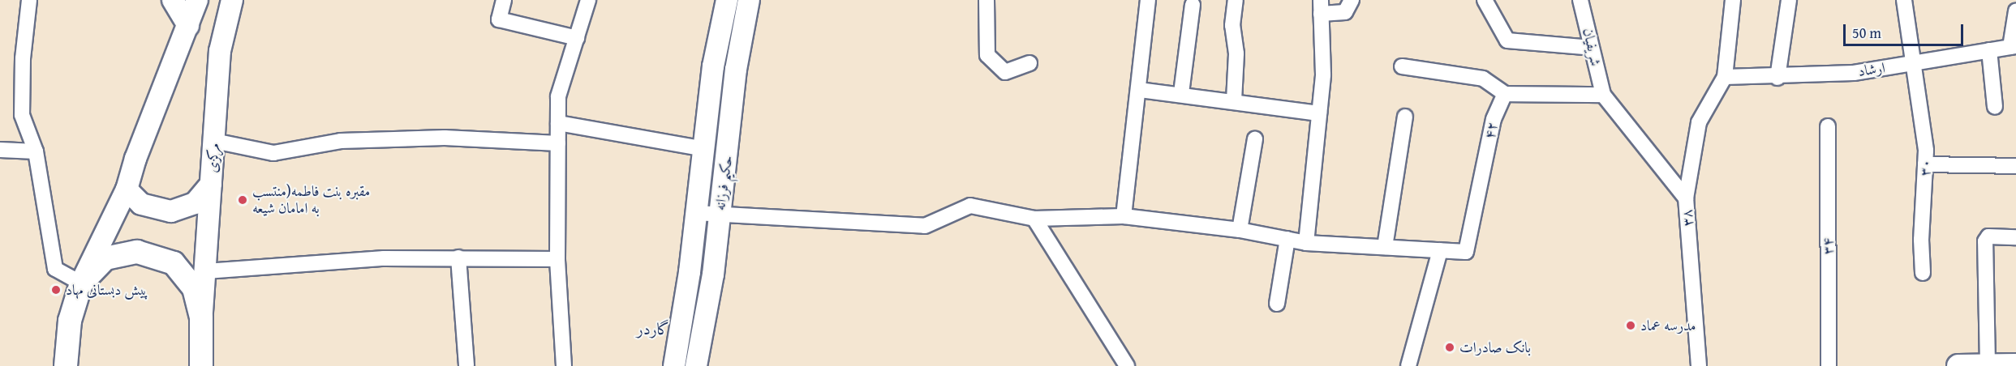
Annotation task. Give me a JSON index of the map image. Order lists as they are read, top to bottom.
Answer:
{
  "streets": {
    "street": [
      "شریفیان",
      "ارشاد",
      "۴۲",
      "مرکزی",
      "۳۰",
      "حکیم فرزانه",
      "۳۸",
      "۳۴"
    ]
  },
  "crossings": [
    ["ارشاد", "۳۰"],
    ["ارشاد", "۳۸"]
  ],
  "districts": ["گاردر"],
  "places": [
    "مقبره بنت فاطمه(منتسب به امامان شیعه",
    "پیش دبستانی مهاد",
    "مدرسه عماد",
    "بانک صادرات"
  ],
  "scale_bar": "50 m"
}
